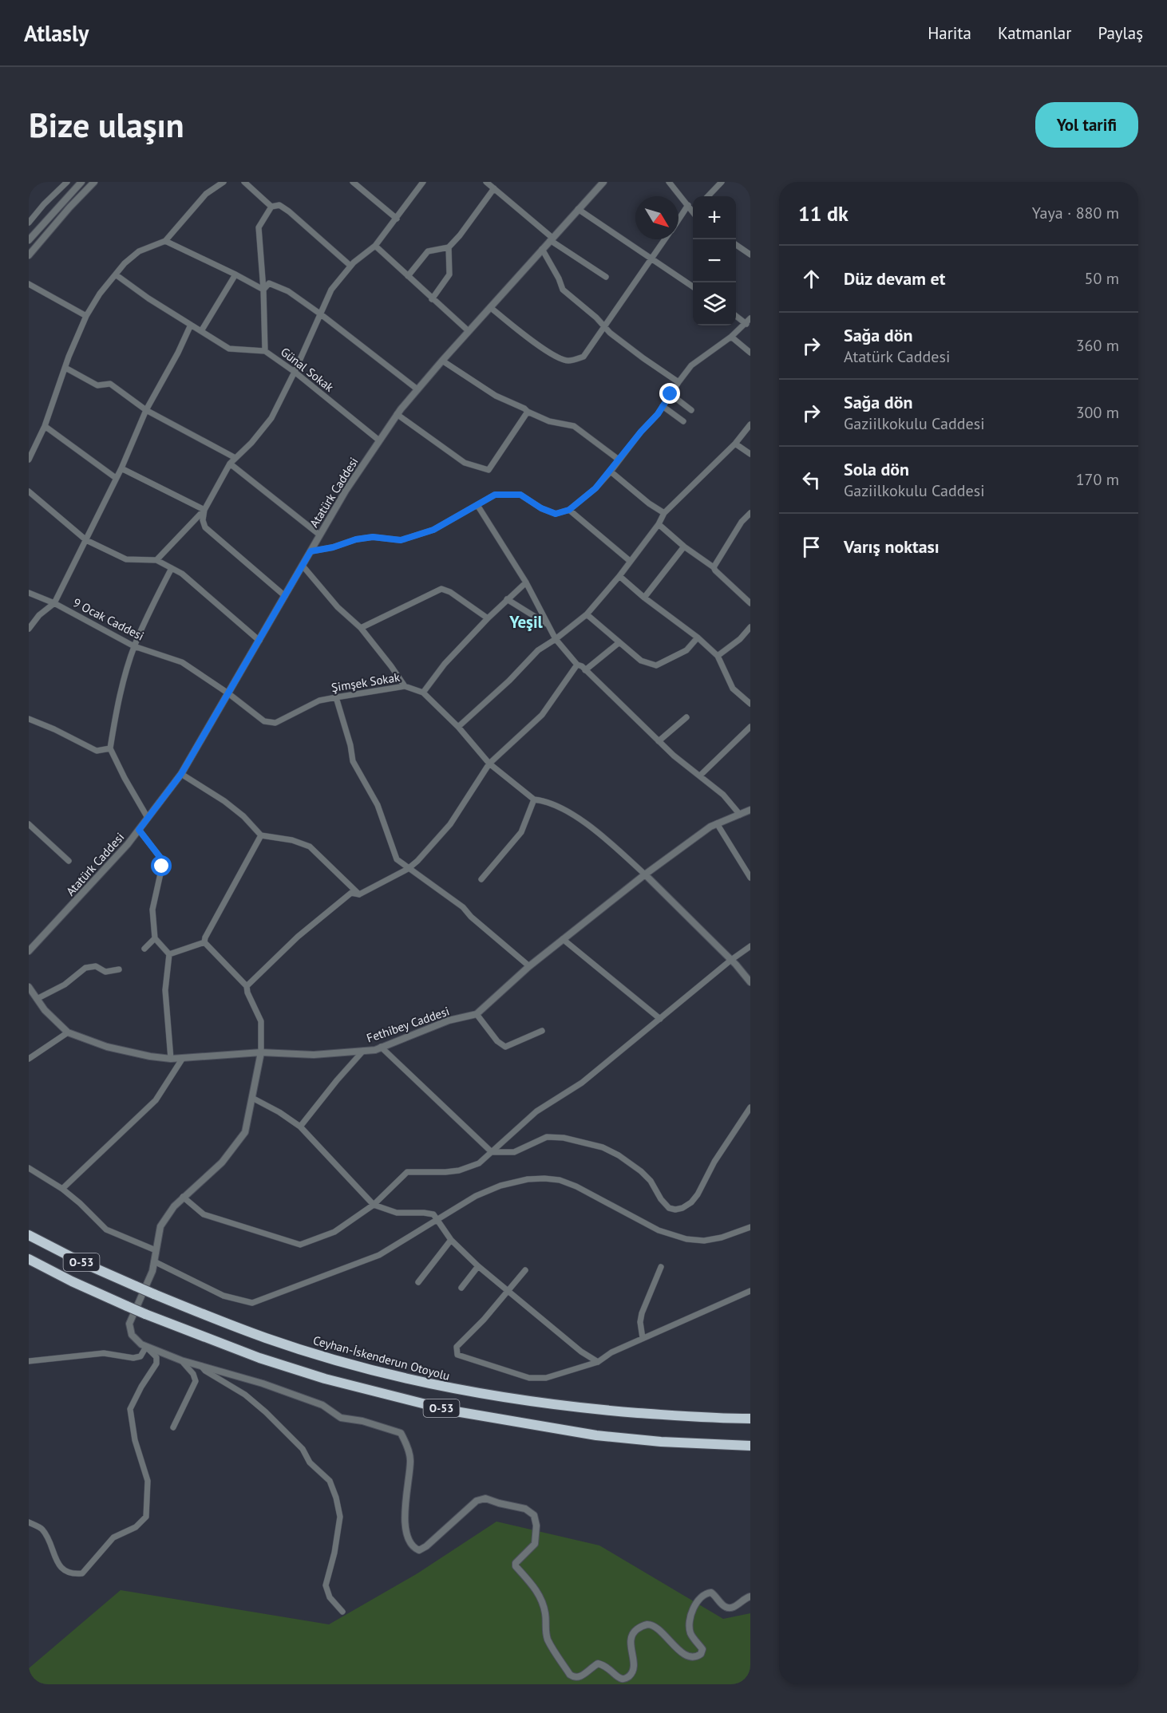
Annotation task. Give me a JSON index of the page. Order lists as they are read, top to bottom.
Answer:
{
  "streets": {
    "highway": ["O-53", "Ceyhan-İskenderun Otoyolu"],
    "street": [
      "Günal Sokak",
      "Atatürk Caddesi",
      "9 Ocak Caddesi",
      "Şimşek Sokak",
      "Fethibey Caddesi"
    ]
  },
  "crossings": [
    ["Günal Sokak", "Atatürk Caddesi"],
    ["Atatürk Caddesi", "9 Ocak Caddesi"],
    ["Atatürk Caddesi", "Şimşek Sokak"],
    ["9 Ocak Caddesi", "Şimşek Sokak"]
  ],
  "districts": ["Yeşil"],
  "north": "bottom right",
  "page": {
    "header": "Atlasly",
    "nav": ["Harita", "Katmanlar", "Paylaş"],
    "buttons": "Yol tarifi",
    "title": "Bize ulaşın",
    "heading": ["11 dk", "Yaya · 880 m"],
    "map_buttons": ["+", "−"],
    "list": [
      ["Düz devam et", "50 m"],
      ["Sağa dön", "Atatürk Caddesi", "360 m"],
      ["Sağa dön", "Gaziilkokulu Caddesi", "300 m"],
      ["Sola dön", "Gaziilkokulu Caddesi", "170 m"],
      "Varış noktası"
    ]
  }
}
